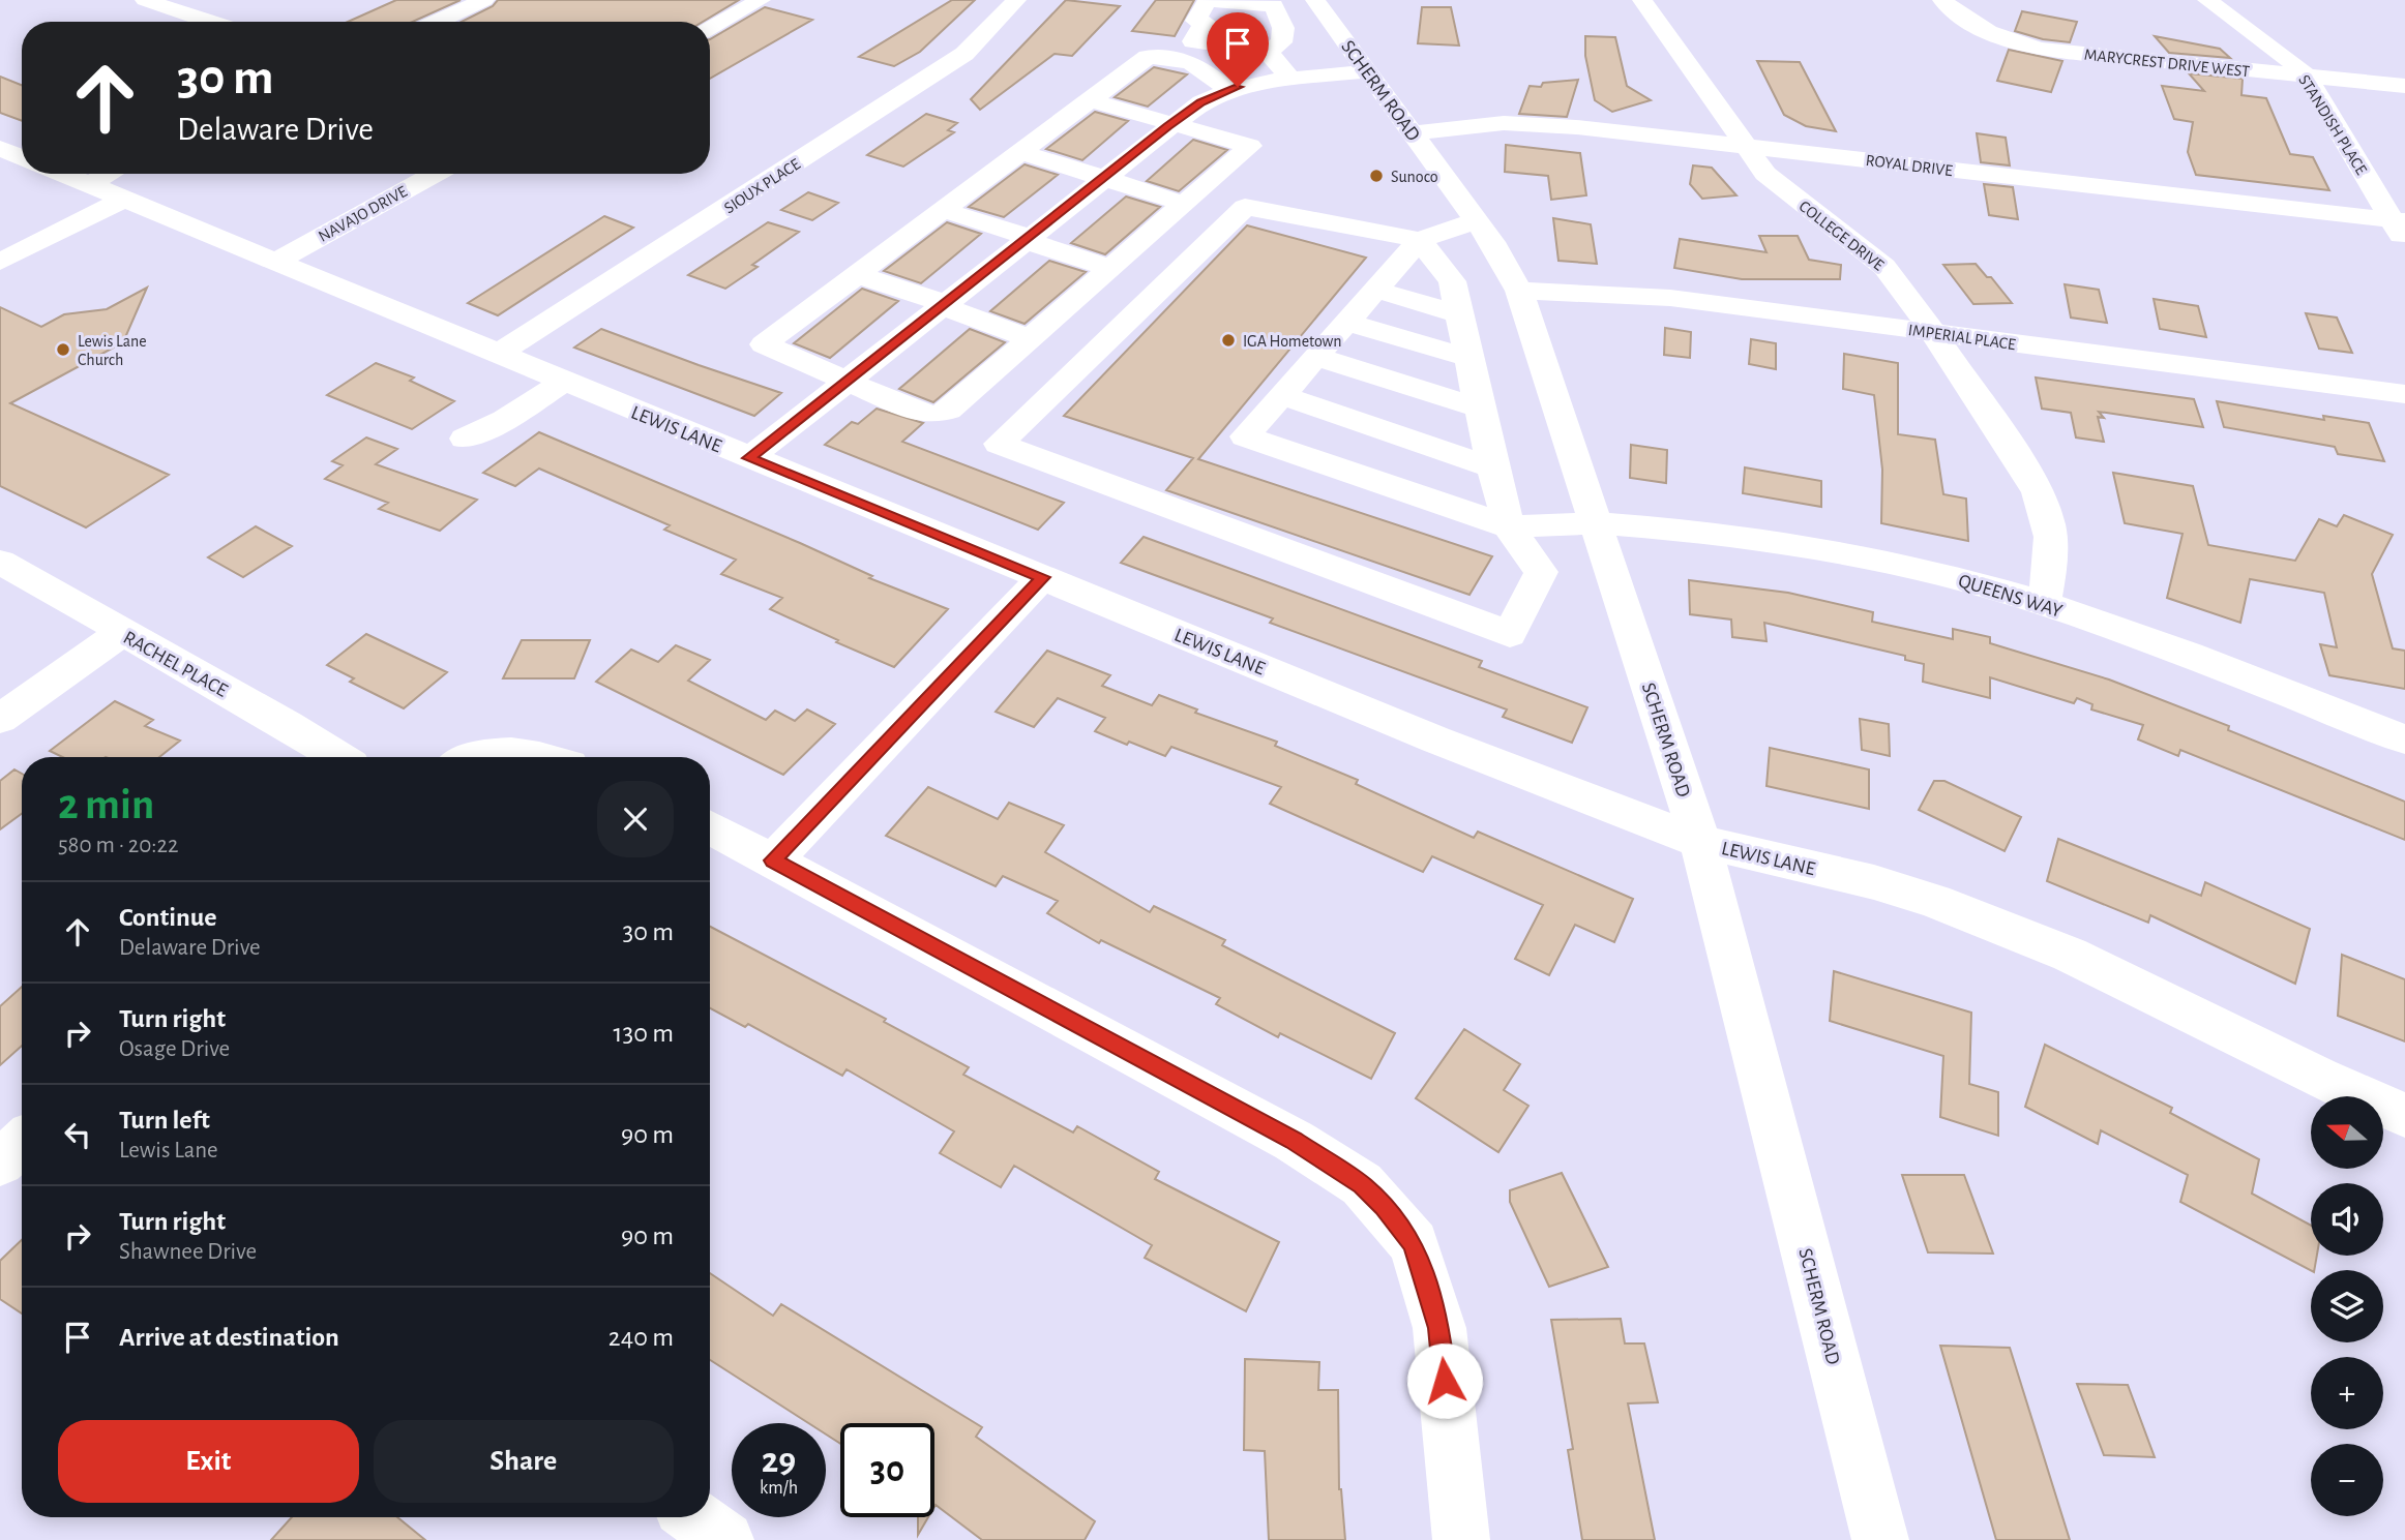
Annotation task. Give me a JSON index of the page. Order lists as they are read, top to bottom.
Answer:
{
  "streets": {
    "street": [
      "MARYCREST DRIVE WEST",
      "SCHERM ROAD",
      "STANDISH PLACE",
      "ROYAL DRIVE",
      "SIOUX PLACE",
      "NAVAJO DRIVE",
      "COLLEGE DRIVE",
      "IMPERIAL PLACE",
      "LEWIS LANE",
      "QUEENS WAY",
      "RACHEL PLACE"
    ]
  },
  "crossings": [
    ["MARYCREST DRIVE WEST", "STANDISH PLACE"],
    ["SCHERM ROAD", "ROYAL DRIVE"],
    ["SCHERM ROAD", "IMPERIAL PLACE"],
    ["SCHERM ROAD", "LEWIS LANE"],
    ["SCHERM ROAD", "QUEENS WAY"],
    ["STANDISH PLACE", "ROYAL DRIVE"],
    ["ROYAL DRIVE", "COLLEGE DRIVE"],
    ["SIOUX PLACE", "LEWIS LANE"],
    ["NAVAJO DRIVE", "LEWIS LANE"],
    ["COLLEGE DRIVE", "IMPERIAL PLACE"],
    ["COLLEGE DRIVE", "QUEENS WAY"]
  ],
  "places": ["Sunoco", "IGA Hometown", "Lewis Lane Church"],
  "north": "left",
  "page": {
    "turn": ["30 m", "Delaware Drive"],
    "heading": ["2 min", "580 m · 20:22"],
    "list": [
      {
        "name": "Continue",
        "note": "Delaware Drive",
        "value": "30 m"
      },
      {
        "name": "Turn right",
        "note": "Osage Drive",
        "value": "130 m"
      },
      {
        "name": "Turn left",
        "note": "Lewis Lane",
        "value": "90 m"
      },
      {
        "name": "Turn right",
        "note": "Shawnee Drive",
        "value": "90 m"
      },
      {
        "name": "Arrive at destination",
        "value": "240 m"
      }
    ],
    "map_buttons": ["+", "−"],
    "buttons": ["Exit", "Share"],
    "speed": "29 km/h",
    "limit": "30"
  }
}
